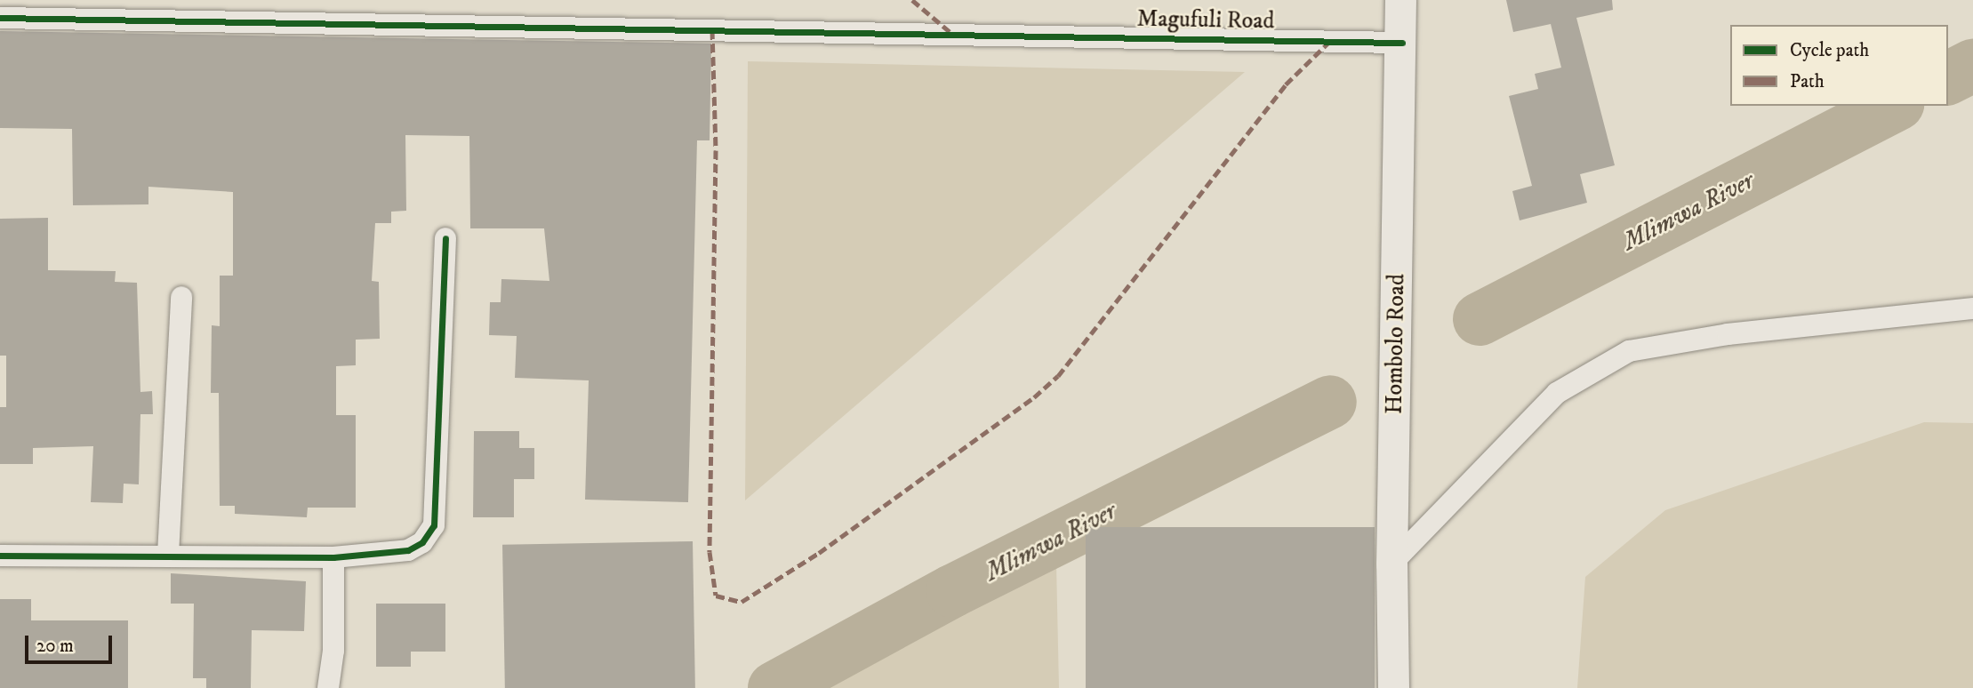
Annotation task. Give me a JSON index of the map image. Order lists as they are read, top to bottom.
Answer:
{
  "streets": {
    "street": ["Magufuli Road", "Hombolo Road"]
  },
  "crossings": [
    ["Magufuli Road", "Hombolo Road"]
  ],
  "water": ["Mlimwa River"],
  "legend": ["Cycle path", "Path"],
  "scale_bar": "20 m"
}
